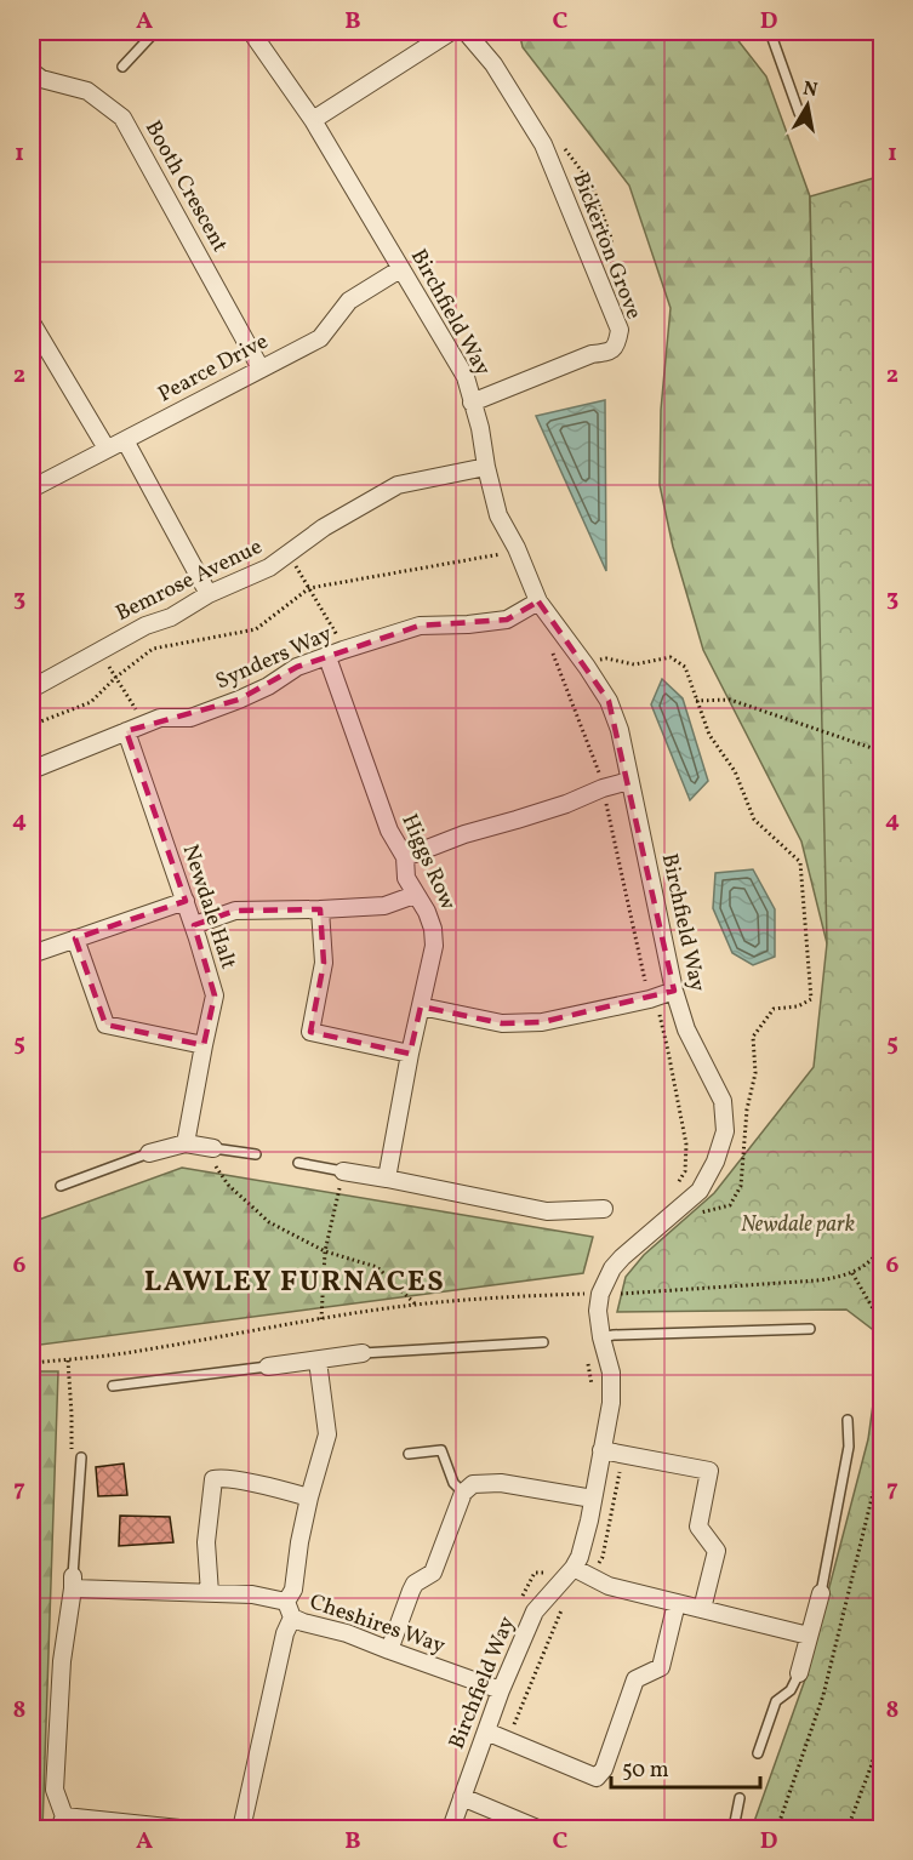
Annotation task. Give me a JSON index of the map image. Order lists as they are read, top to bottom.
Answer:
{
  "streets": {
    "street": [
      "Booth Crescent",
      "Bickerton Grove",
      "Birchfield Way",
      "Pearce Drive",
      "Bemrose Avenue",
      "Synders Way",
      "Higgs Row",
      "Newdale Halt",
      "Cheshires Way"
    ]
  },
  "crossings": [
    ["Booth Crescent", "Pearce Drive"],
    ["Bickerton Grove", "Birchfield Way"],
    ["Birchfield Way", "Pearce Drive"],
    ["Birchfield Way", "Bemrose Avenue"],
    ["Birchfield Way", "Synders Way"],
    ["Birchfield Way", "Cheshires Way"],
    ["Synders Way", "Higgs Row"],
    ["Synders Way", "Newdale Halt"]
  ],
  "districts": ["LAWLEY FURNACES"],
  "parks": ["Newdale park"],
  "scale_bar": "50 m",
  "north": "top",
  "grid": {
    "columns": [
      "A",
      "B",
      "C",
      "D"
    ],
    "rows": [
      "1",
      "2",
      "3",
      "4",
      "5",
      "6",
      "7",
      "8"
    ]
  }
}
